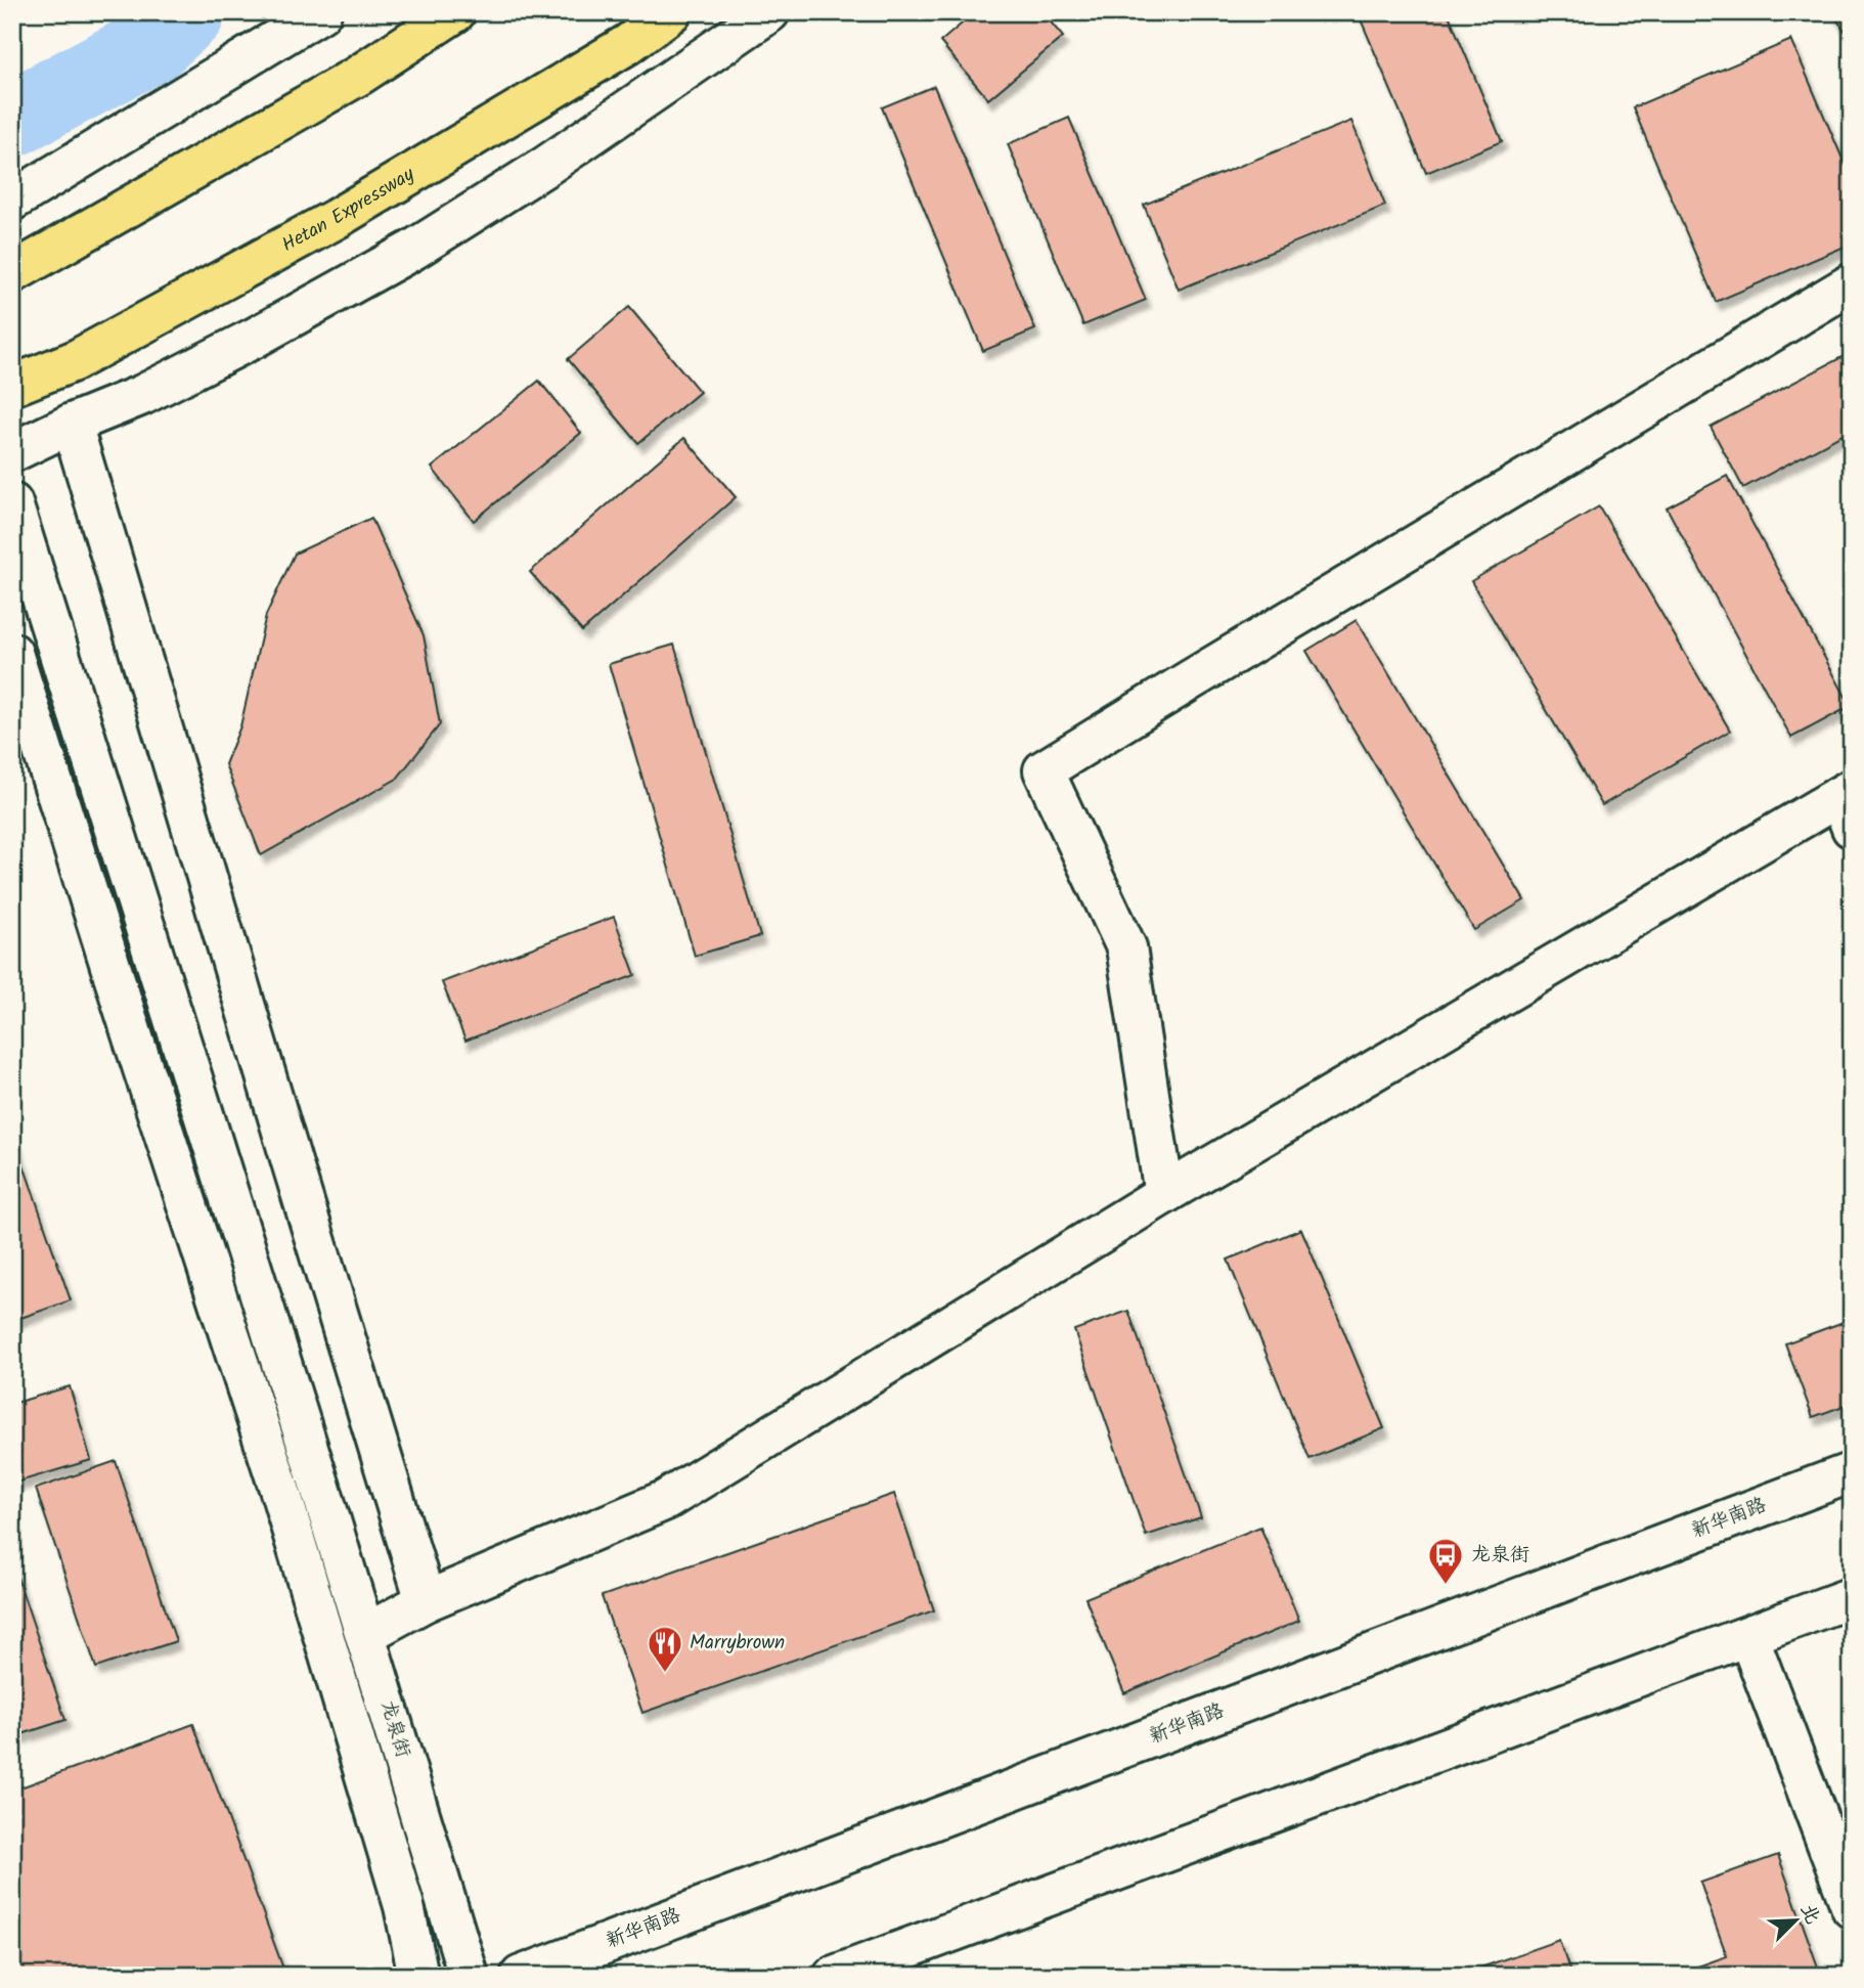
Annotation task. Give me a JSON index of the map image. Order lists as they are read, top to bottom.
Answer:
{
  "streets": {
    "highway": ["Hetan Expressway"],
    "street": ["新华南路", "龙泉街"]
  },
  "places": {
    "bus stop": ["龙泉街"],
    "restaurant": ["Marrybrown"]
  },
  "north": "top right"
}
